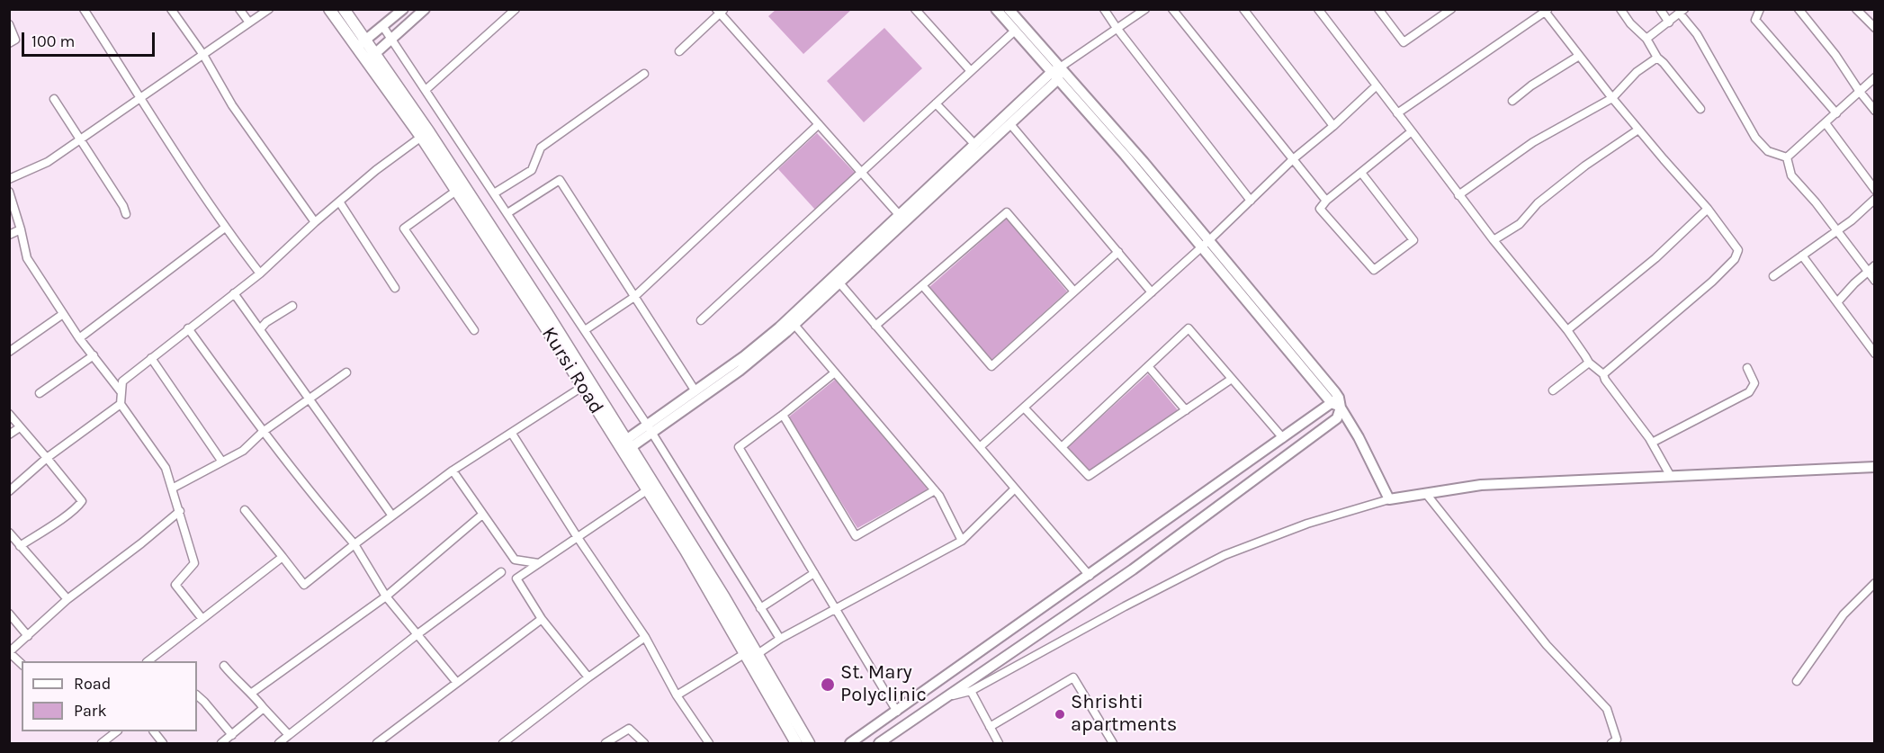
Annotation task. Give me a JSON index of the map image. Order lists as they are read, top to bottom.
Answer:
{
  "streets": {
    "main road": ["Kursi Road"]
  },
  "places": ["St. Mary Polyclinic", "Shrishti apartments"],
  "legend": ["Road", "Park"],
  "scale_bar": "100 m"
}
